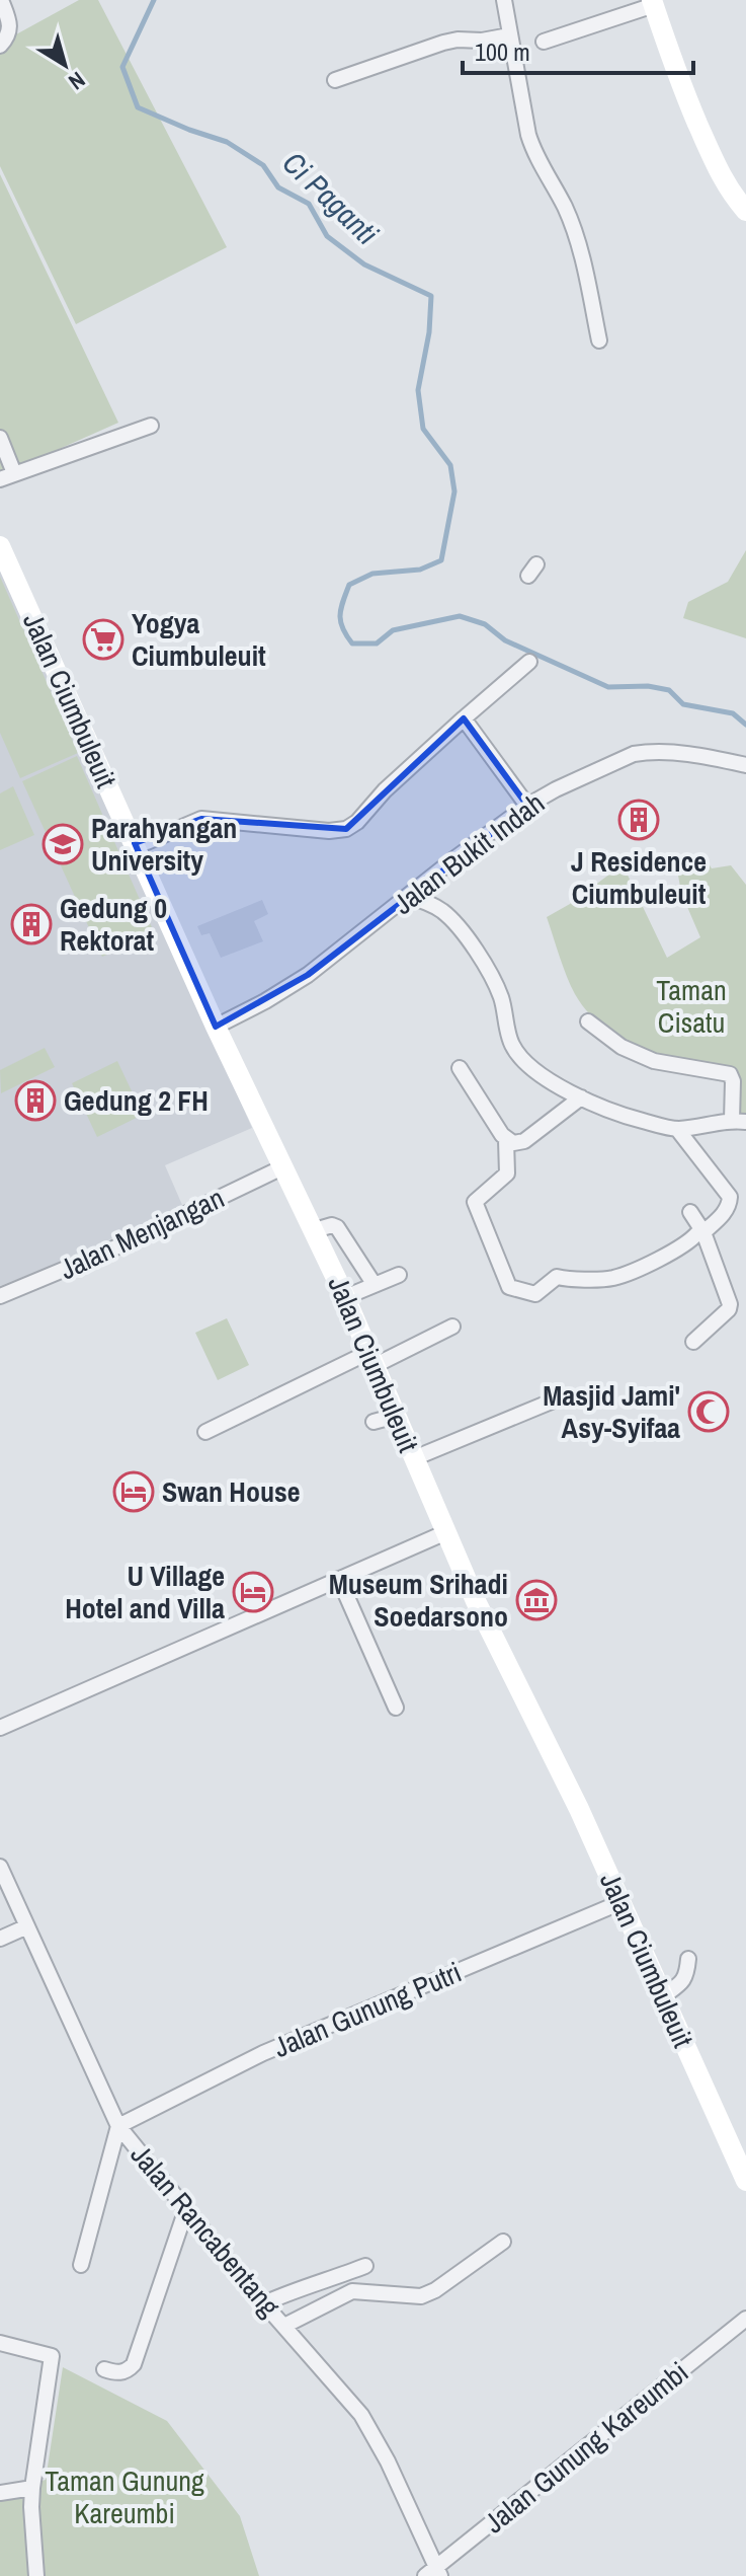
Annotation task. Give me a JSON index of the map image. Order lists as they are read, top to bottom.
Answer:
{
  "streets": {
    "main road": ["Jalan Ciumbuleuit"],
    "street": [
      "Jalan Bukit Indah",
      "Jalan Menjangan",
      "Jalan Gunung Putri",
      "Jalan Rancabentang",
      "Jalan Gunung Kareumbi"
    ]
  },
  "crossings": [
    ["Jalan Ciumbuleuit", "Jalan Bukit Indah"],
    ["Jalan Ciumbuleuit", "Jalan Menjangan"],
    ["Jalan Ciumbuleuit", "Jalan Gunung Putri"],
    ["Jalan Gunung Putri", "Jalan Rancabentang"],
    ["Jalan Rancabentang", "Jalan Gunung Kareumbi"]
  ],
  "water": ["Ci Paganti"],
  "parks": ["Taman Cisatu", "Taman Gunung Kareumbi"],
  "places": {
    "supermarket": ["Yogya Ciumbuleuit"],
    "building": ["J Residence Ciumbuleuit", "Gedung 0 Rektorat", "Gedung 2 FH"],
    "school or university": ["Parahyangan University"],
    "mosque": ["Masjid Jami' Asy-Syifaa"],
    "hotel": ["Swan House", "U Village Hotel and Villa"],
    "museum": ["Museum Srihadi Soedarsono"]
  },
  "scale_bar": "100 m",
  "north": "bottom right"
}
